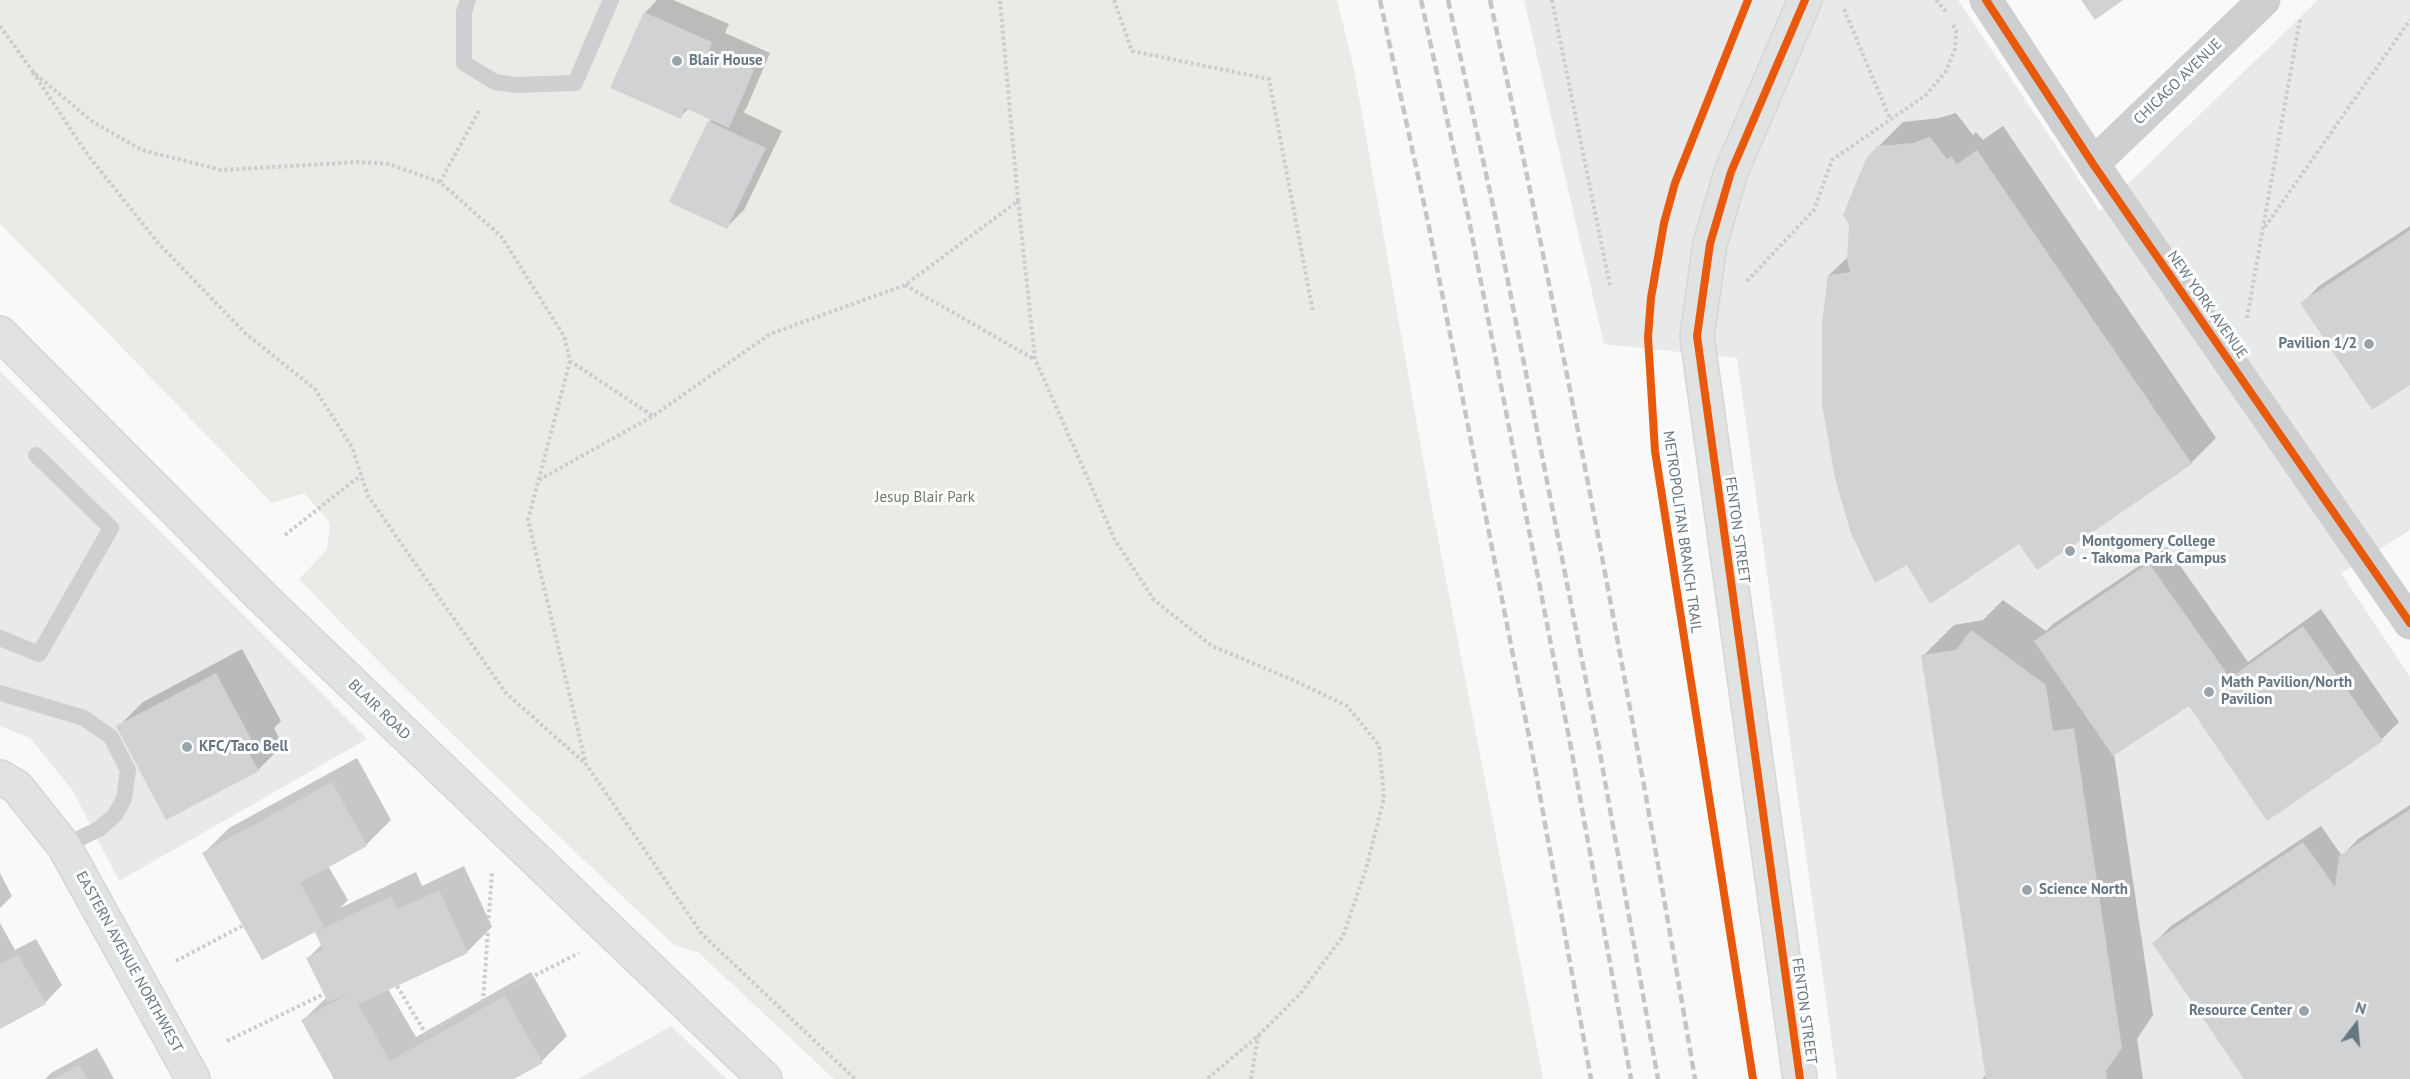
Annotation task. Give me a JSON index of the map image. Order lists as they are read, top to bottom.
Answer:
{
  "streets": {
    "street": [
      "CHICAGO AVENUE",
      "NEW YORK AVENUE",
      "FENTON STREET",
      "BLAIR ROAD",
      "EASTERN AVENUE NORTHWEST"
    ],
    "cycle path": ["METROPOLITAN BRANCH TRAIL"]
  },
  "crossings": [
    ["CHICAGO AVENUE", "NEW YORK AVENUE"]
  ],
  "parks": ["Jesup Blair Park"],
  "places": [
    "Blair House",
    "Pavilion 1/2",
    "Montgomery College - Takoma Park Campus",
    "Math Pavilion/North Pavilion",
    "KFC/Taco Bell",
    "Science North",
    "Resource Center"
  ],
  "north": "top"
}
